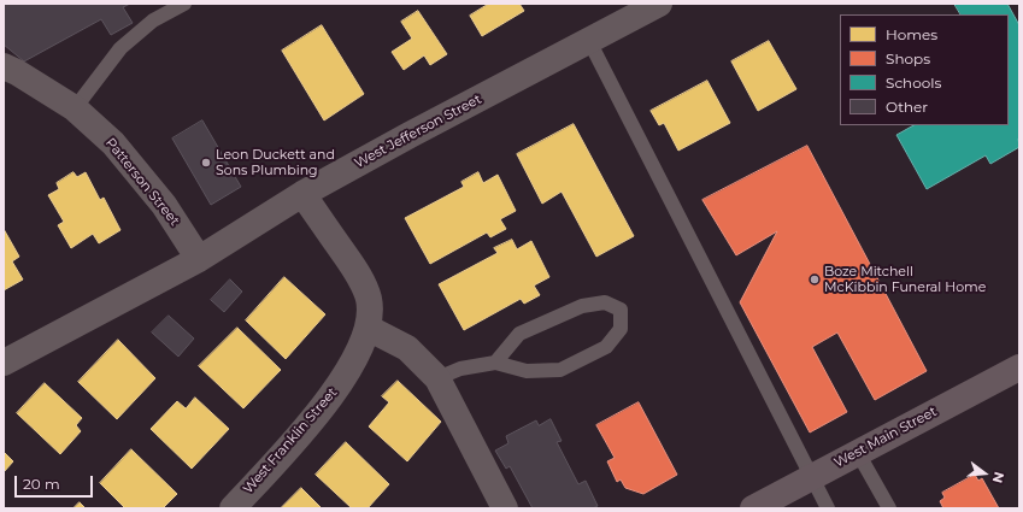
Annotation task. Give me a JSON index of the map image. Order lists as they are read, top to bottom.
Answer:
{
  "streets": {
    "main road": ["West Main Street"],
    "street": ["West Jefferson Street", "Patterson Street", "West Franklin Street"]
  },
  "crossings": [
    ["West Jefferson Street", "Patterson Street"],
    ["West Jefferson Street", "West Franklin Street"]
  ],
  "places": ["Leon Duckett and Sons Plumbing", "Boze Mitchell McKibbin Funeral Home"],
  "legend": [
    "Homes",
    "Shops",
    "Schools",
    "Other"
  ],
  "scale_bar": "20 m",
  "north": "right"
}
